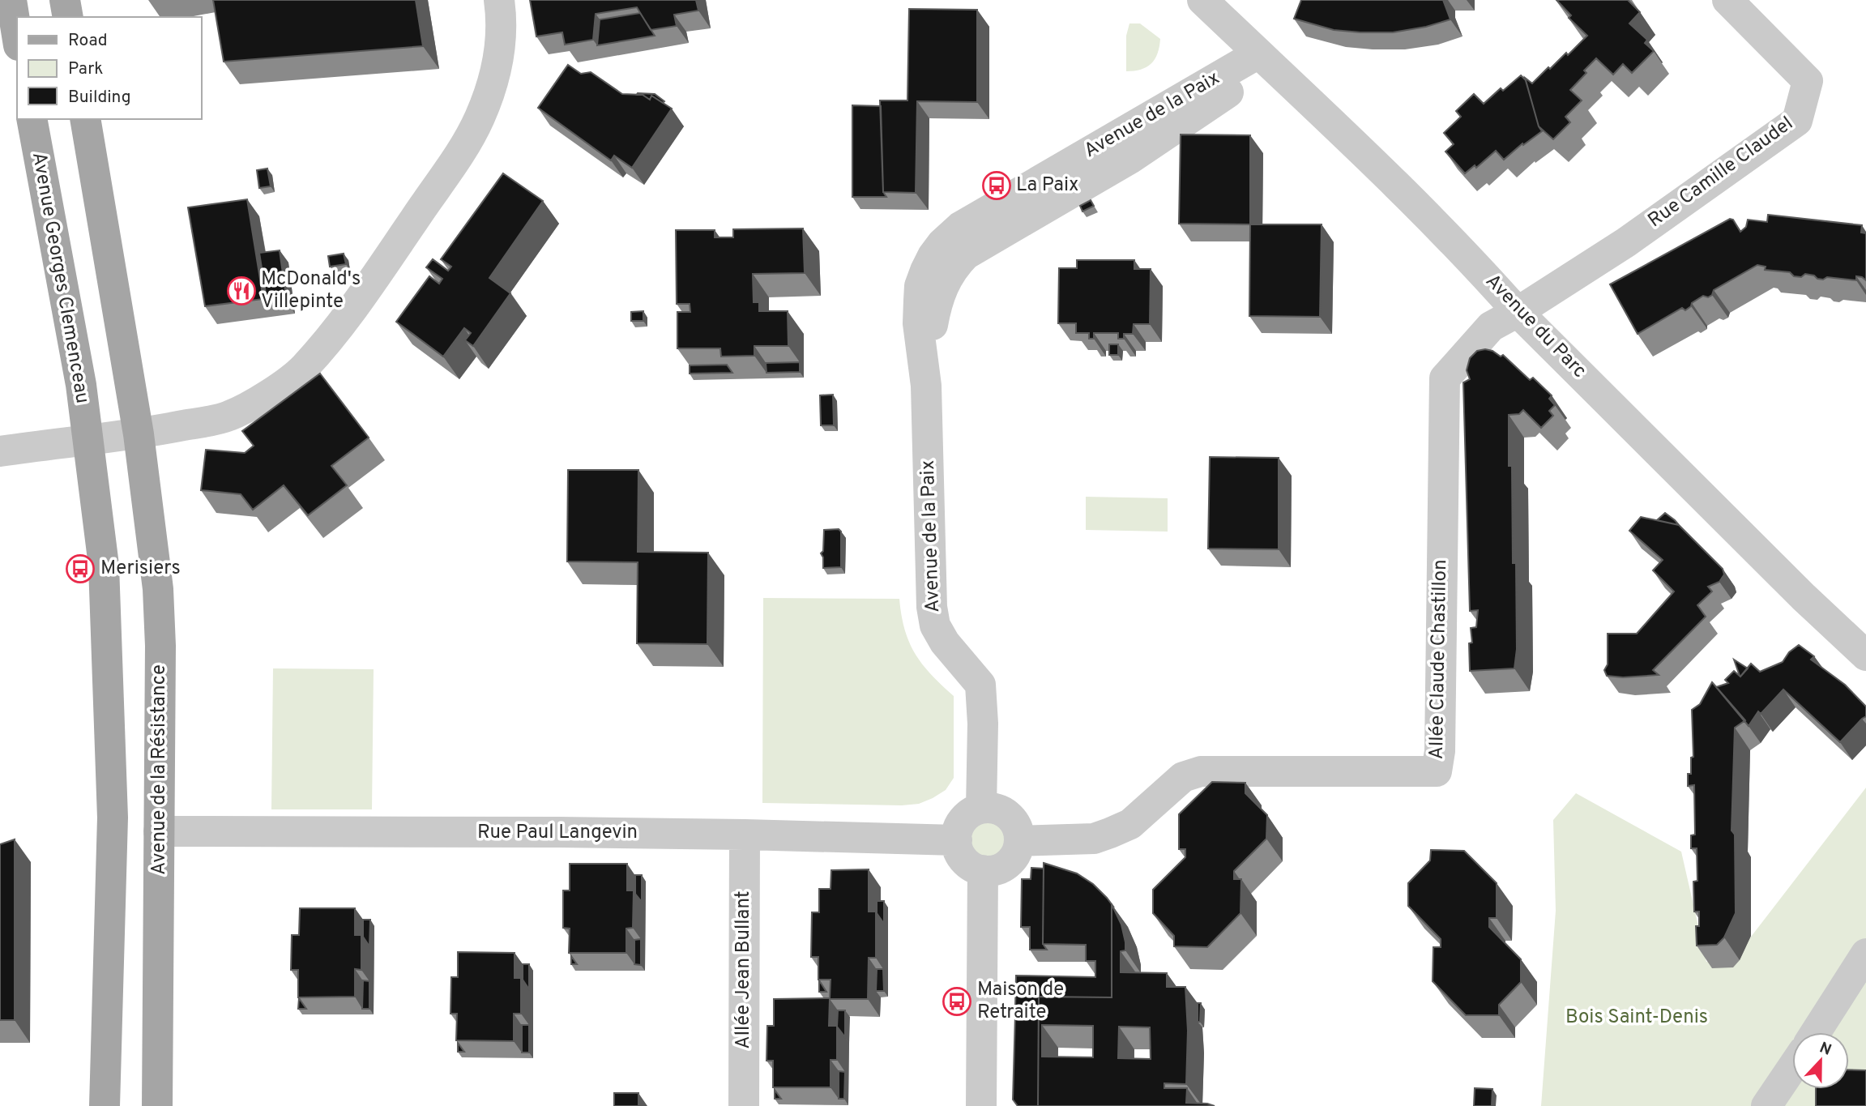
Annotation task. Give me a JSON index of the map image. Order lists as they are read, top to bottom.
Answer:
{
  "streets": {
    "main road": ["Avenue Georges Clemenceau", "Avenue de la Résistance"],
    "street": [
      "Avenue de la Paix",
      "Rue Camille Claudel",
      "Avenue du Parc",
      "Allée Claude Chastillon",
      "Rue Paul Langevin",
      "Allée Jean Bullant"
    ]
  },
  "crossings": [
    ["Avenue de la Paix", "Avenue du Parc"],
    ["Avenue de la Paix", "Allée Claude Chastillon"],
    ["Avenue de la Paix", "Rue Paul Langevin"],
    ["Rue Camille Claudel", "Avenue du Parc"],
    ["Rue Camille Claudel", "Allée Claude Chastillon"],
    ["Avenue du Parc", "Allée Claude Chastillon"],
    ["Allée Claude Chastillon", "Rue Paul Langevin"],
    ["Avenue de la Résistance", "Rue Paul Langevin"],
    ["Rue Paul Langevin", "Allée Jean Bullant"]
  ],
  "parks": ["Bois Saint-Denis"],
  "places": {
    "bus stop": ["La Paix", "Merisiers", "Maison de Retraite"],
    "restaurant": ["McDonald's Villepinte"]
  },
  "legend": ["Road", "Park", "Building"],
  "north": "top"
}
